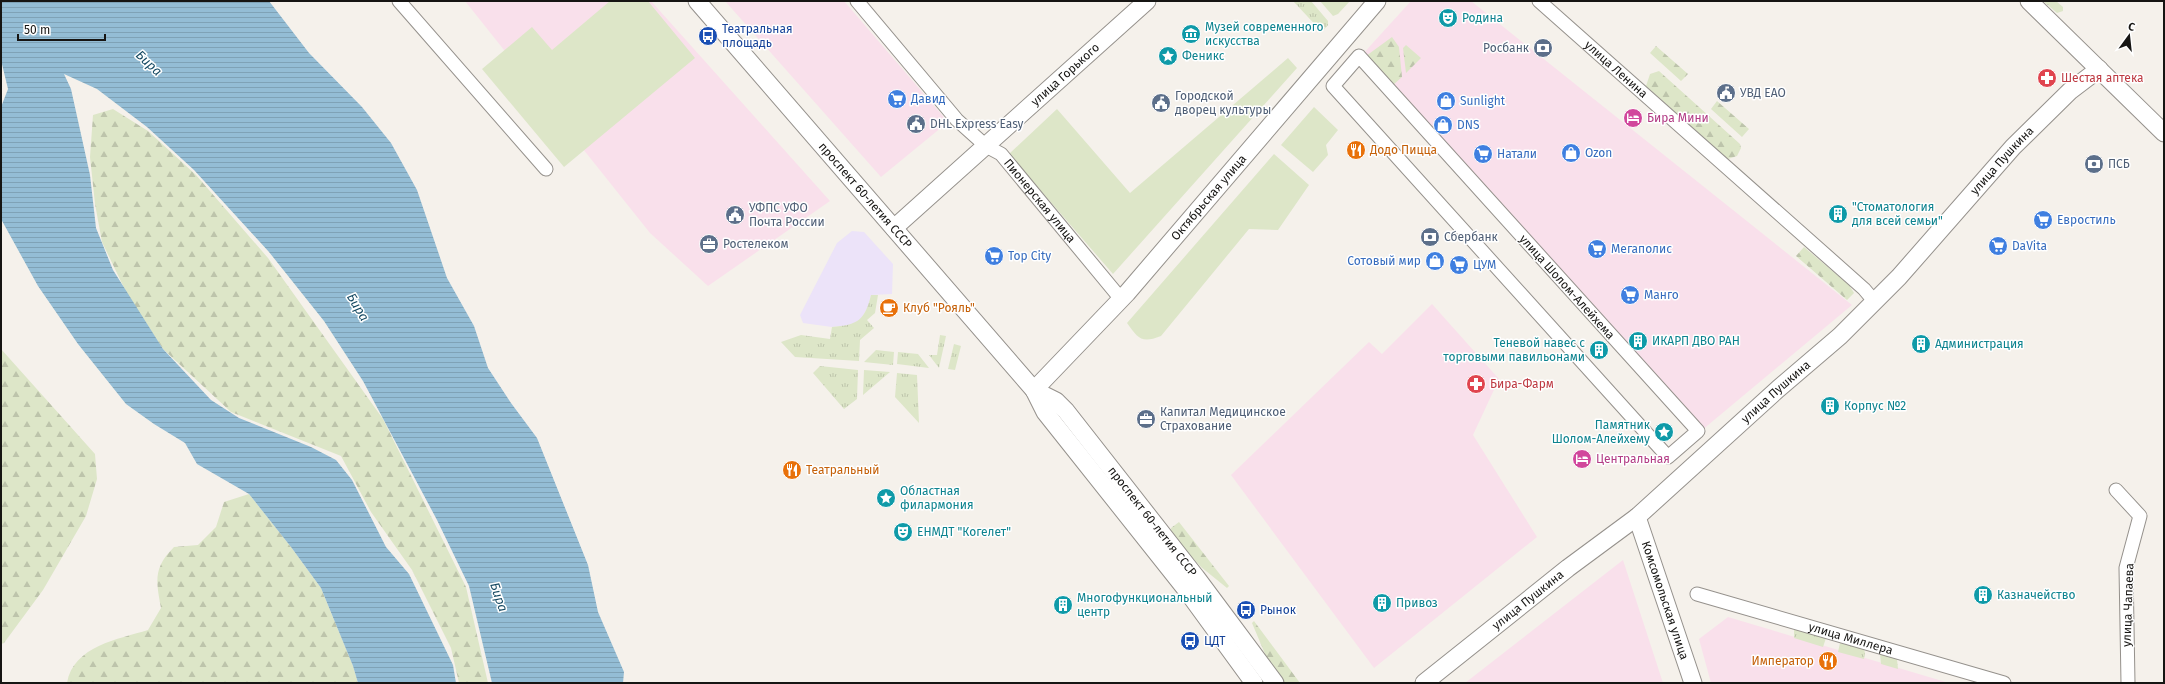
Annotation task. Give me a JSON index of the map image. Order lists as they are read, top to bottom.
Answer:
{
  "streets": {
    "main road": [
      "улица Горького",
      "улица Пушкина",
      "проспект 60-летия СССР",
      "Октябрьская улица",
      "Комсомольская улица"
    ],
    "street": [
      "улица Ленина",
      "Пионерская улица",
      "улица Шолом-Алейхема",
      "улица Чапаева",
      "улица Миллера"
    ]
  },
  "crossings": [
    ["улица Ленина", "улица Пушкина"],
    ["улица Горького", "проспект 60-летия СССР"],
    ["улица Горького", "Пионерская улица"],
    ["улица Пушкина", "Комсомольская улица"],
    ["проспект 60-летия СССР", "Октябрьская улица"],
    ["Октябрьская улица", "Пионерская улица"]
  ],
  "water": ["Бира"],
  "places": {
    "theatre": ["Родина", "ЕНМДТ \"Когелет\""],
    "museum": ["Музей современного искусства"],
    "bus stop": ["Театральная площадь", "Рынок", "ЦДТ"],
    "bank": ["Росбанк", "ПСБ", "Сбербанк"],
    "place": ["Феникс", "Памятник Шолом-Алейхему", "Областная филармония"],
    "pharmacy": ["Шестая аптека", "Бира-Фарм"],
    "public building": [
      "УВД ЕАО",
      "Городской дворец культуры",
      "DHL Express Easy",
      "УФПС УФО Почта России"
    ],
    "supermarket": [
      "Давид",
      "Натали",
      "Евростиль",
      "DaVita",
      "Мегаполис",
      "Top City",
      "ЦУМ",
      "Манго"
    ],
    "shop": [
      "Sunlight",
      "DNS",
      "Ozon",
      "Сотовый мир"
    ],
    "hotel": ["Бира Мини", "Центральная"],
    "restaurant": ["Додо Пицца", "Театральный", "Император"],
    "building": [
      "\"Стоматология для всей семьи\"",
      "ИКАРП ДВО РАН",
      "Администрация",
      "Теневой навес с торговыми павильонами",
      "Корпус №2",
      "Казначейство",
      "Привоз",
      "Многофункциональный центр"
    ],
    "office": ["Ростелеком", "Капитал Медицинское Страхование"],
    "cafe": ["Клуб \"Рояль\""]
  },
  "scale_bar": "50 m",
  "north": "top"
}
